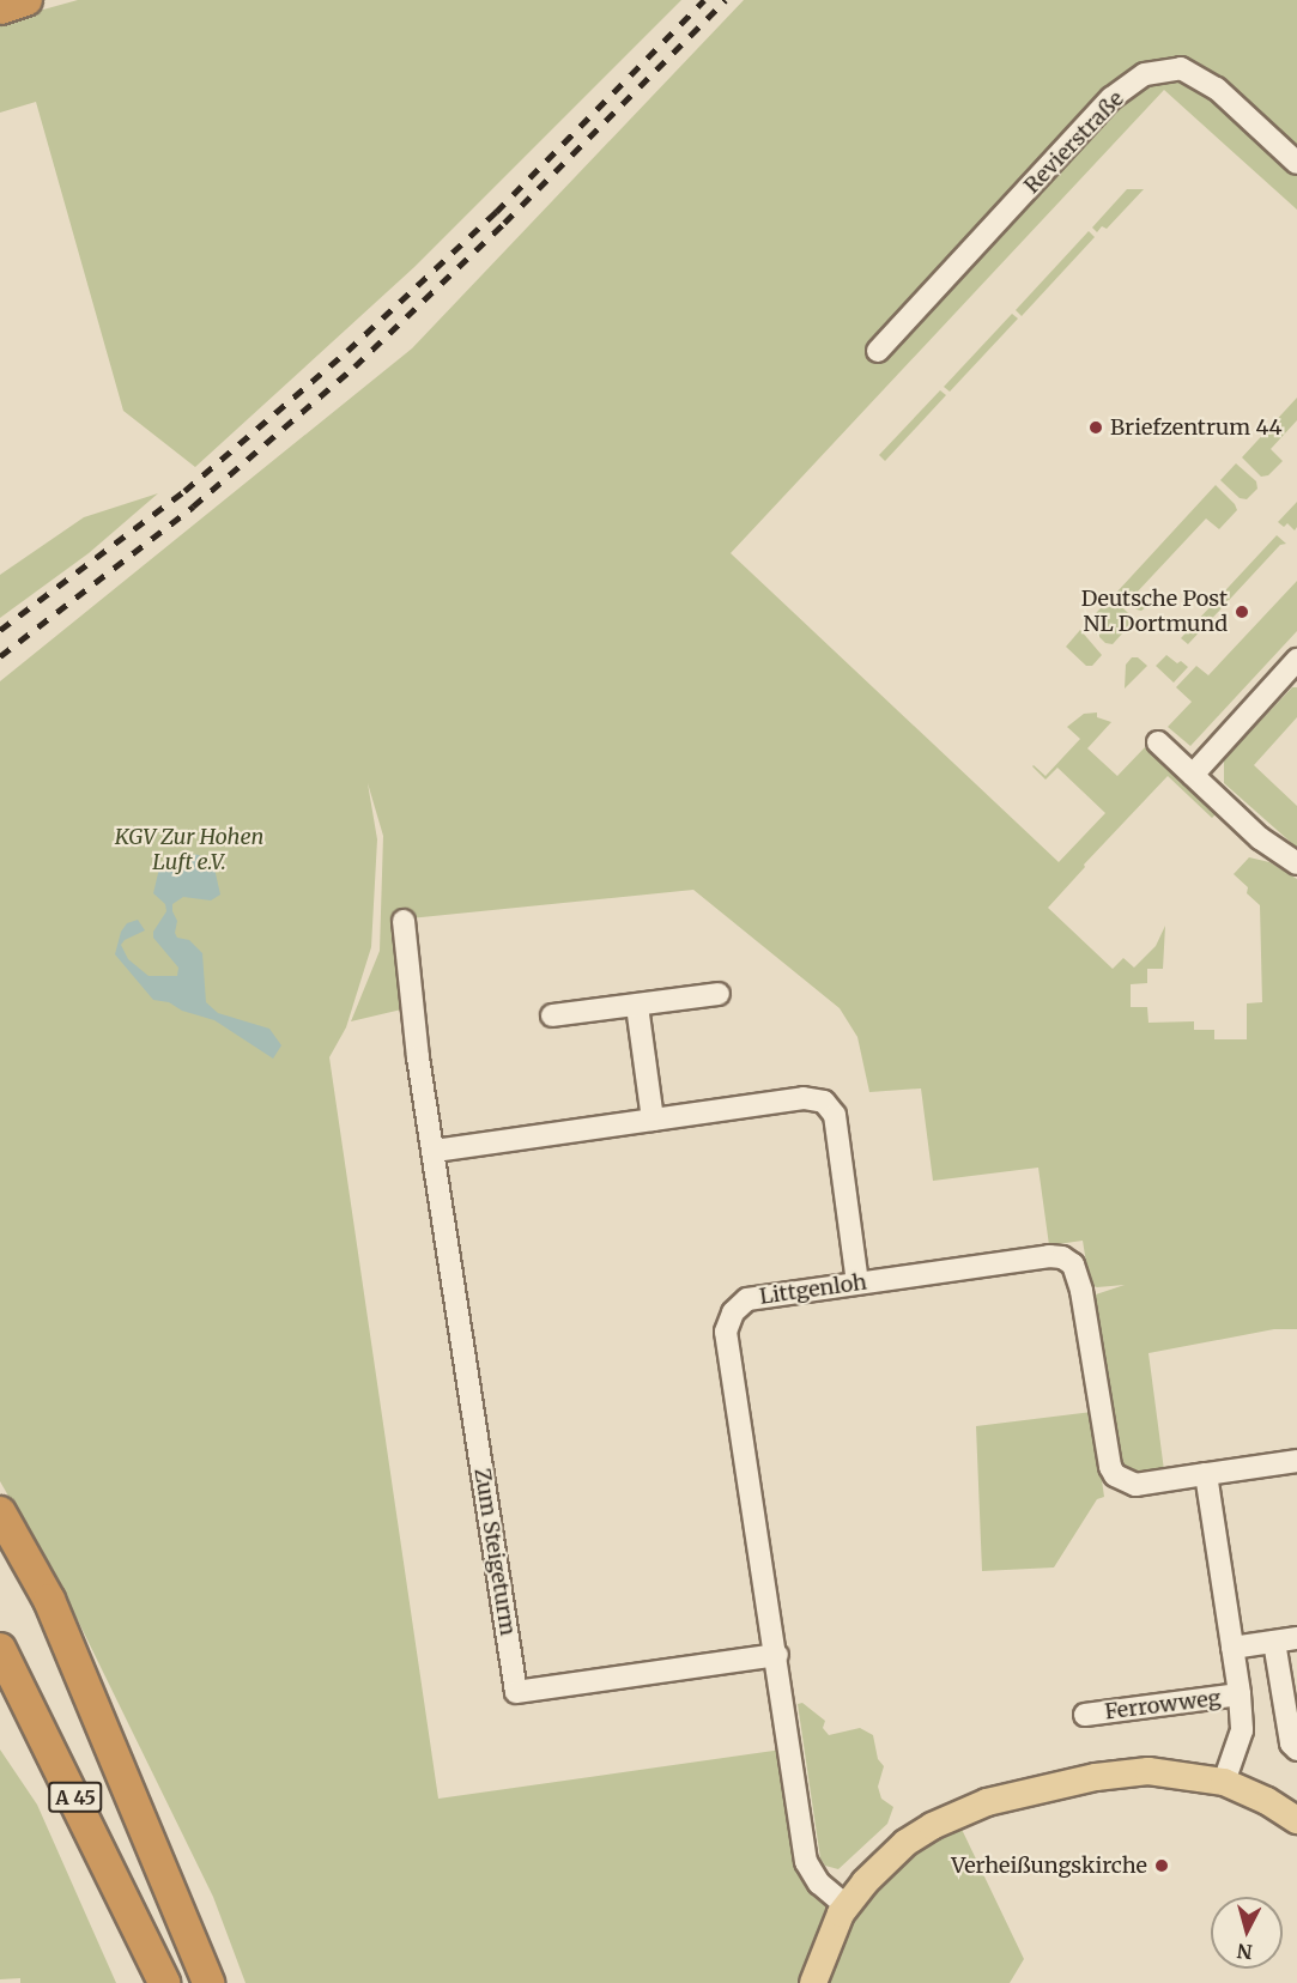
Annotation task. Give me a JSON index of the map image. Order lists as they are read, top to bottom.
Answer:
{
  "streets": {
    "highway": ["A 45"],
    "street": [
      "Revierstraße",
      "Littgenloh",
      "Zum Steigeturm",
      "Ferrowweg"
    ]
  },
  "crossings": [
    ["Littgenloh", "Zum Steigeturm"]
  ],
  "parks": ["KGV Zur Hohen Luft e.V."],
  "places": ["Briefzentrum 44", "Deutsche Post NL Dortmund", "Verheißungskirche"],
  "north": "bottom"
}
